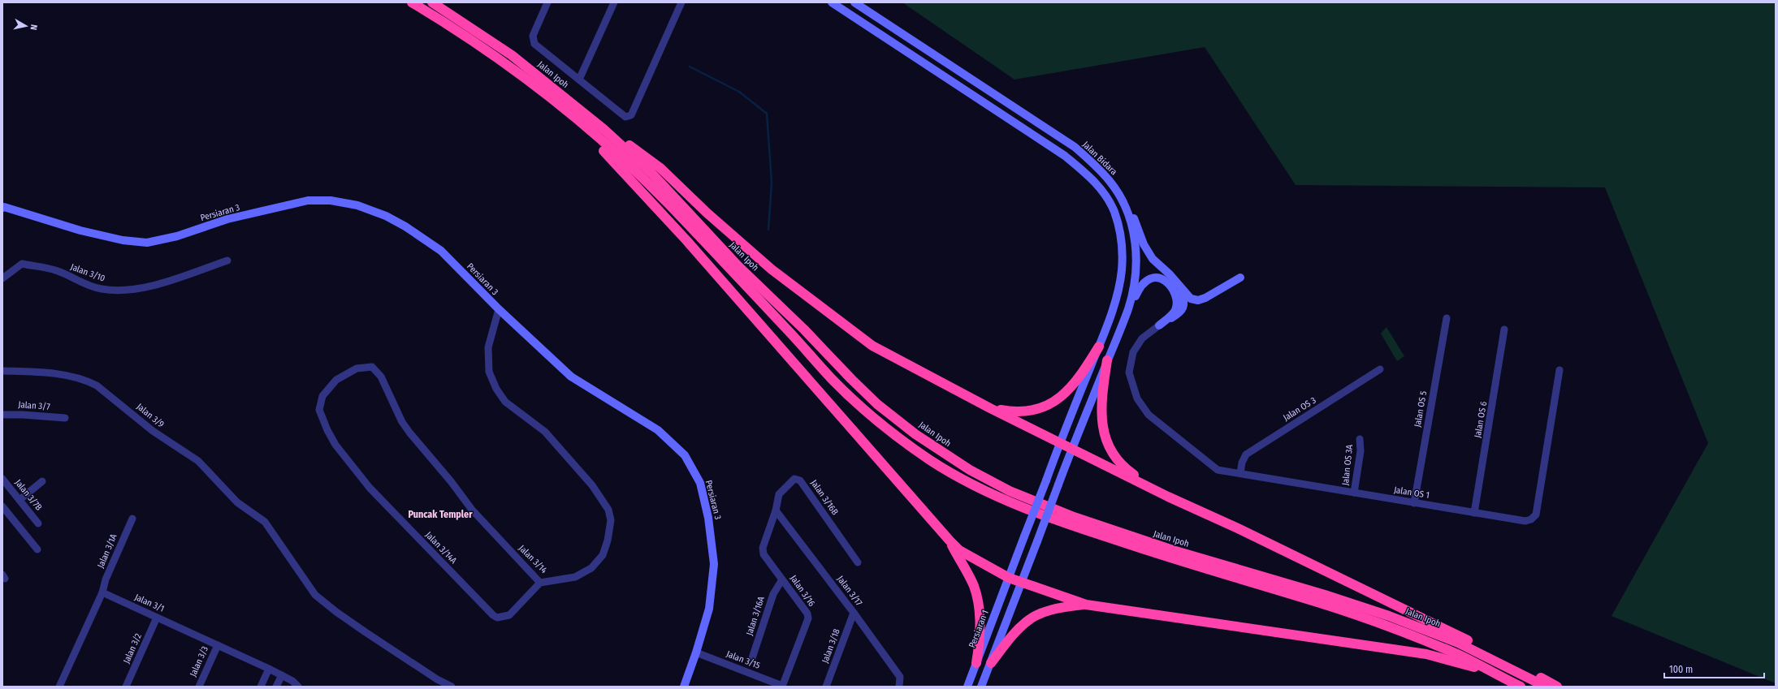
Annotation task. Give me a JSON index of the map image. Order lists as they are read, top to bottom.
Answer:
{
  "streets": {
    "highway": ["Jalan Ipoh"],
    "main road": ["Jalan Bidara", "Persiaran 3", "Persiaran 1"],
    "street": [
      "Jalan 3/10",
      "Jalan 3/7",
      "Jalan OS 3",
      "Jalan OS 5",
      "Jalan 3/9",
      "Jalan OS 6",
      "Jalan OS 3A",
      "Jalan OS 1",
      "Jalan 3/7B",
      "Jalan 3/16B",
      "Jalan 3/14A",
      "Jalan 3/1A",
      "Jalan 3/14",
      "Jalan 3/16",
      "Jalan 3/17",
      "Jalan 3/1",
      "Jalan 3/16A",
      "Jalan 3/18",
      "Jalan 3/2",
      "Jalan 3/15",
      "Jalan 3/3"
    ]
  },
  "crossings": [
    ["Persiaran 3", "Jalan 3/14"],
    ["Persiaran 3", "Jalan 3/15"],
    ["Jalan OS 3", "Jalan OS 1"],
    ["Jalan OS 5", "Jalan OS 1"],
    ["Jalan OS 6", "Jalan OS 1"],
    ["Jalan OS 3A", "Jalan OS 1"],
    ["Jalan 3/16B", "Jalan 3/16"],
    ["Jalan 3/16B", "Jalan 3/17"],
    ["Jalan 3/14A", "Jalan 3/14"],
    ["Jalan 3/1A", "Jalan 3/1"],
    ["Jalan 3/16", "Jalan 3/17"],
    ["Jalan 3/16", "Jalan 3/16A"],
    ["Jalan 3/16", "Jalan 3/15"],
    ["Jalan 3/17", "Jalan 3/18"],
    ["Jalan 3/1", "Jalan 3/2"],
    ["Jalan 3/1", "Jalan 3/3"]
  ],
  "districts": ["Puncak Templer"],
  "scale_bar": "100 m",
  "north": "right"
}
